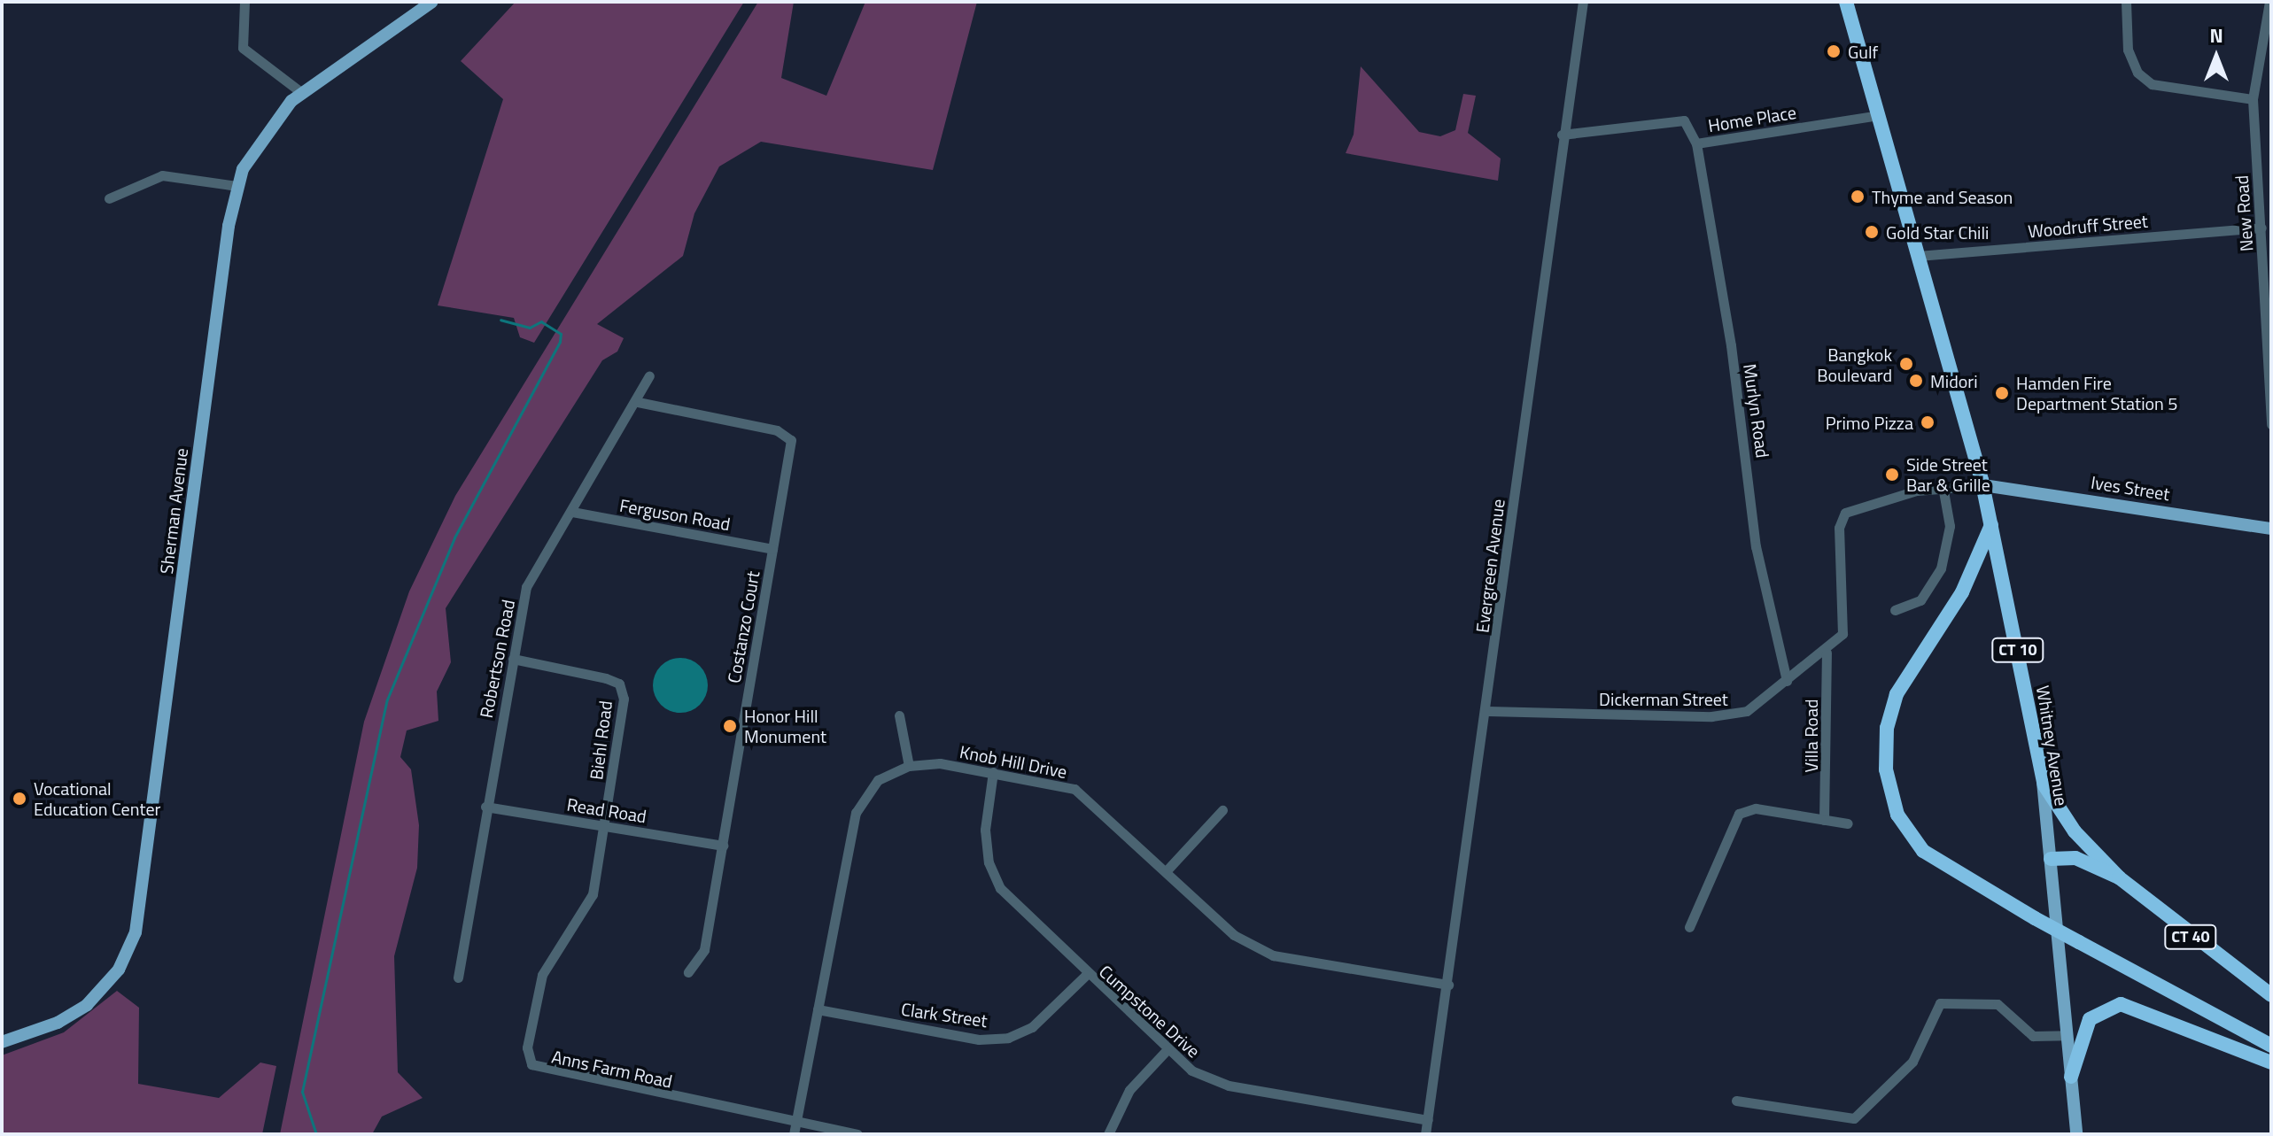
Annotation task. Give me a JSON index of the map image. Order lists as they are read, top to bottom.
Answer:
{
  "streets": {
    "highway": ["CT 10", "Whitney Avenue", "CT 40"],
    "main road": ["Ives Street", "Sherman Avenue"],
    "street": [
      "Home Place",
      "New Road",
      "Woodruff Street",
      "Murlyn Road",
      "Ferguson Road",
      "Evergreen Avenue",
      "Costanzo Court",
      "Robertson Road",
      "Dickerman Street",
      "Villa Road",
      "Biehl Road",
      "Knob Hill Drive",
      "Read Road",
      "Cumpstone Drive",
      "Clark Street",
      "Anns Farm Road"
    ]
  },
  "crossings": [
    ["Home Place", "Murlyn Road"],
    ["Home Place", "Evergreen Avenue"],
    ["Home Place", "Whitney Avenue"],
    ["New Road", "Woodruff Street"],
    ["Woodruff Street", "Whitney Avenue"],
    ["Murlyn Road", "Dickerman Street"],
    ["Ives Street", "Dickerman Street"],
    ["Ives Street", "Whitney Avenue"],
    ["Ferguson Road", "Costanzo Court"],
    ["Ferguson Road", "Robertson Road"],
    ["Evergreen Avenue", "Dickerman Street"],
    ["Evergreen Avenue", "Knob Hill Drive"],
    ["Evergreen Avenue", "Cumpstone Drive"],
    ["Costanzo Court", "Robertson Road"],
    ["Costanzo Court", "Read Road"],
    ["Robertson Road", "Biehl Road"],
    ["Robertson Road", "Read Road"],
    ["Dickerman Street", "Villa Road"],
    ["Dickerman Street", "Whitney Avenue"],
    ["Biehl Road", "Read Road"],
    ["Biehl Road", "Anns Farm Road"],
    ["Knob Hill Drive", "Cumpstone Drive"],
    ["Knob Hill Drive", "Clark Street"],
    ["Knob Hill Drive", "Anns Farm Road"],
    ["Read Road", "Anns Farm Road"],
    ["Cumpstone Drive", "Clark Street"]
  ],
  "places": [
    "Gulf",
    "Thyme and Season",
    "Gold Star Chili",
    "Bangkok Boulevard",
    "Midori",
    "Hamden Fire Department Station 5",
    "Primo Pizza",
    "Side Street Bar & Grille",
    "Honor Hill Monument",
    "Vocational Education Center"
  ],
  "north": "top"
}
